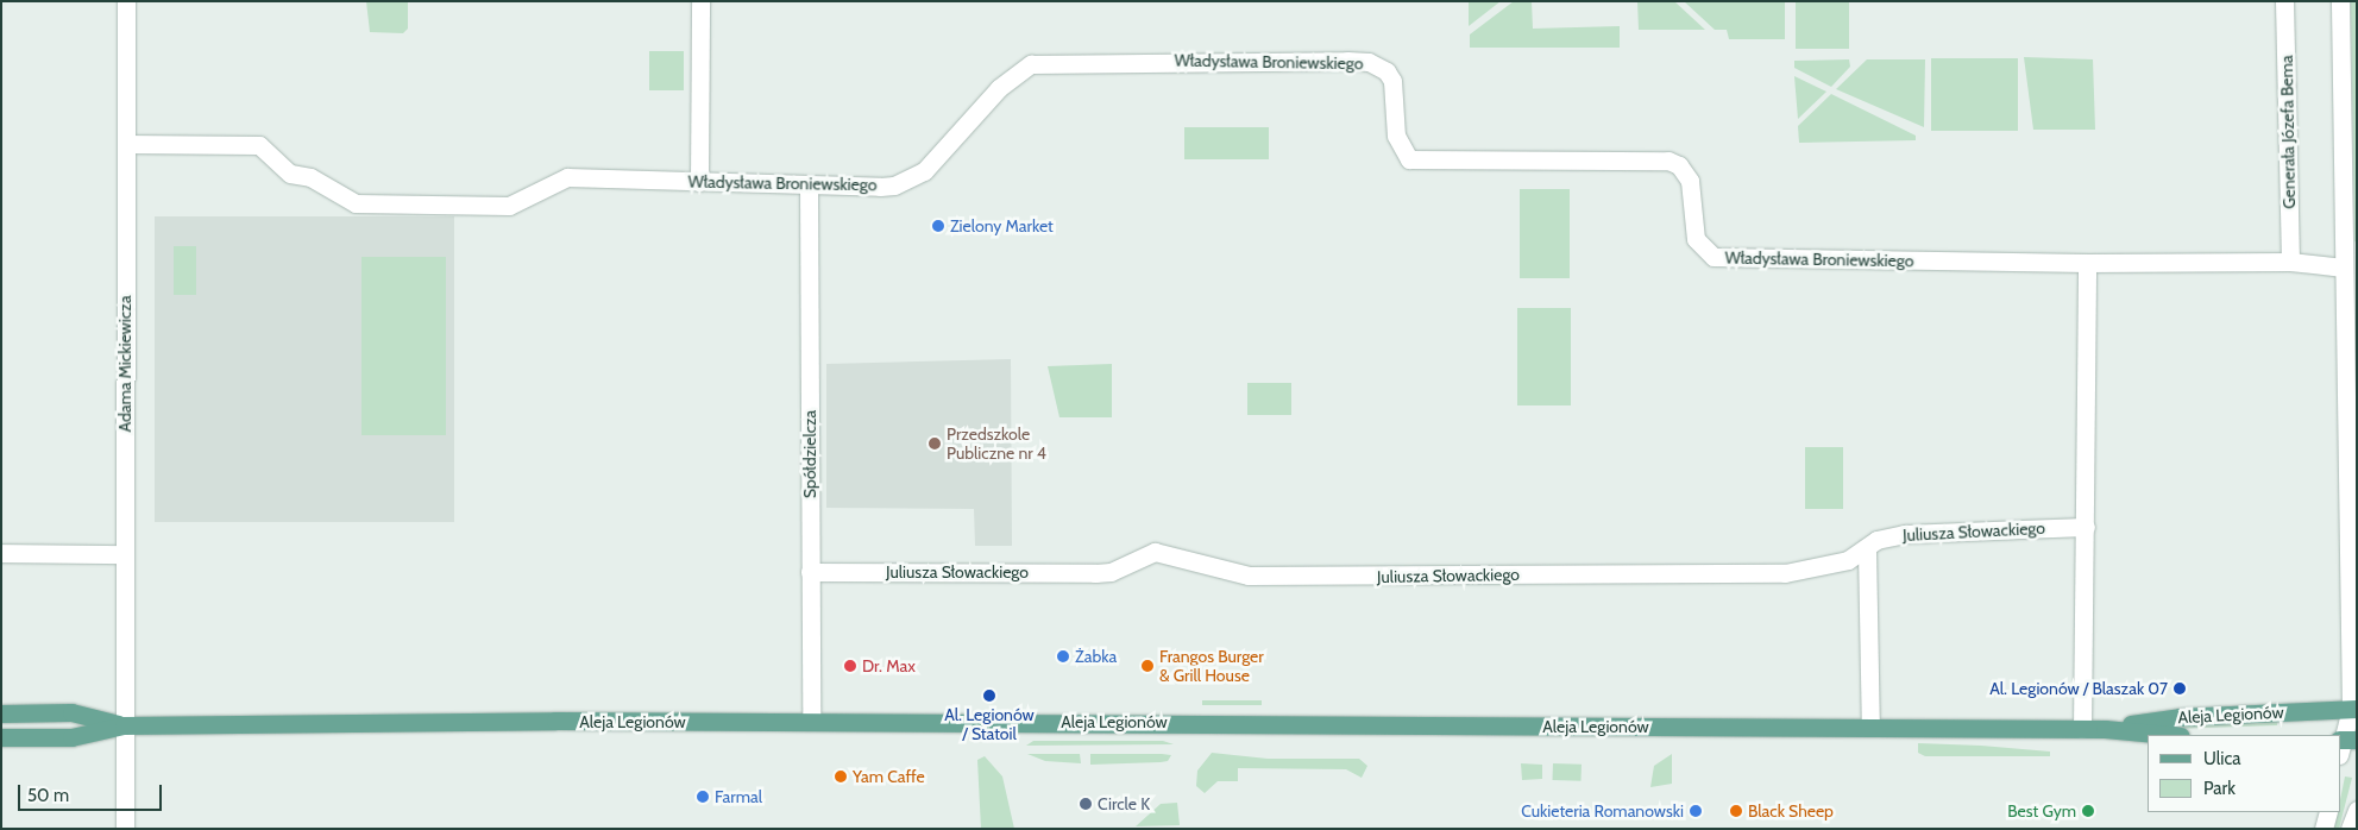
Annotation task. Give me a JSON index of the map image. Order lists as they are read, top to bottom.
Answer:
{
  "streets": {
    "main road": ["Aleja Legionów"],
    "street": [
      "Władysława Broniewskiego",
      "Generała Józefa Bema",
      "Adama Mickiewicza",
      "Spółdzielcza",
      "Juliusza Słowackiego"
    ]
  },
  "crossings": [
    ["Władysława Broniewskiego", "Generała Józefa Bema"],
    ["Władysława Broniewskiego", "Adama Mickiewicza"],
    ["Władysława Broniewskiego", "Spółdzielcza"],
    ["Adama Mickiewicza", "Aleja Legionów"],
    ["Spółdzielcza", "Juliusza Słowackiego"],
    ["Spółdzielcza", "Aleja Legionów"]
  ],
  "places": [
    "Zielony Market",
    "Przedszkole Publiczne nr 4",
    "Żabka",
    "Dr. Max",
    "Frangos Burger & Grill House",
    "Al. Legionów / Blaszak 07",
    "Al. Legionów / Statoil",
    "Yam Caffe",
    "Farmal",
    "Circle K",
    "Cukieteria Romanowski",
    "Black Sheep",
    "Best Gym"
  ],
  "legend": ["Ulica", "Park"],
  "scale_bar": "50 m"
}
